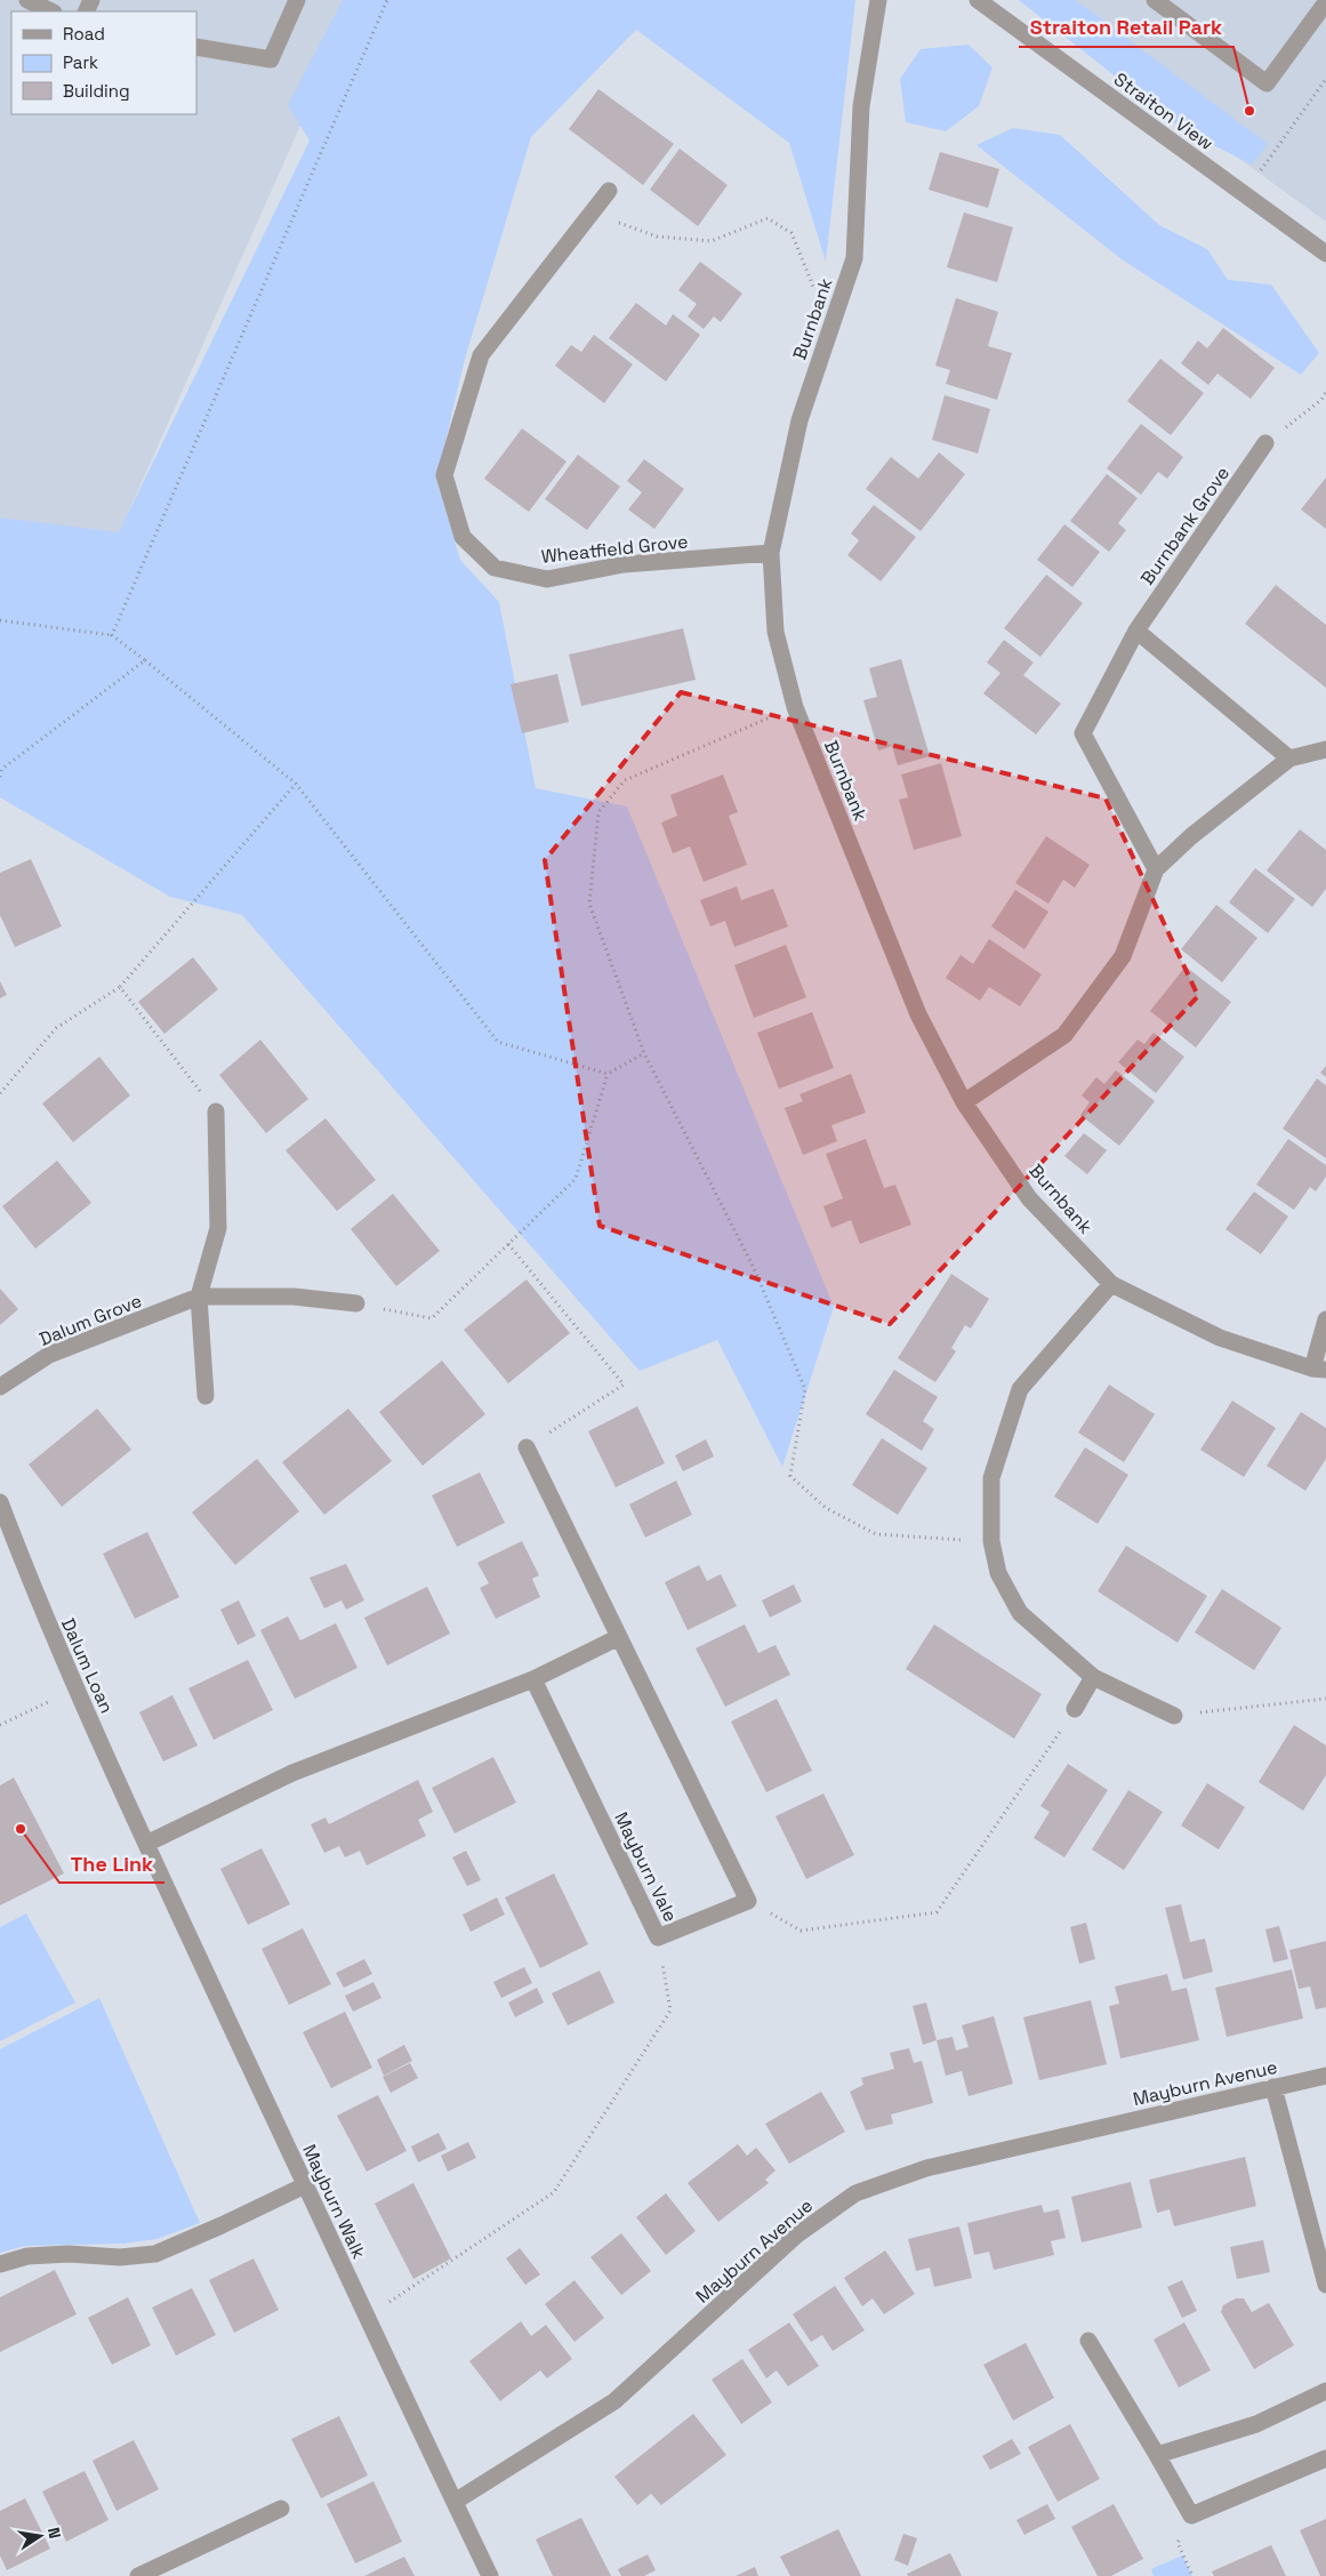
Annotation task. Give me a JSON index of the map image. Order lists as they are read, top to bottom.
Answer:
{
  "streets": {
    "street": [
      "Straiton View",
      "Burnbank",
      "Burnbank Grove",
      "Wheatfield Grove",
      "Dalum Grove",
      "Dalum Loan",
      "Mayburn Vale",
      "Mayburn Avenue",
      "Mayburn Walk"
    ]
  },
  "crossings": [
    ["Burnbank", "Wheatfield Grove"],
    ["Dalum Loan", "Mayburn Walk"],
    ["Mayburn Avenue", "Mayburn Walk"]
  ],
  "places": ["Straiton Retail Park", "The Link"],
  "legend": ["Road", "Park", "Building"],
  "north": "right"
}
